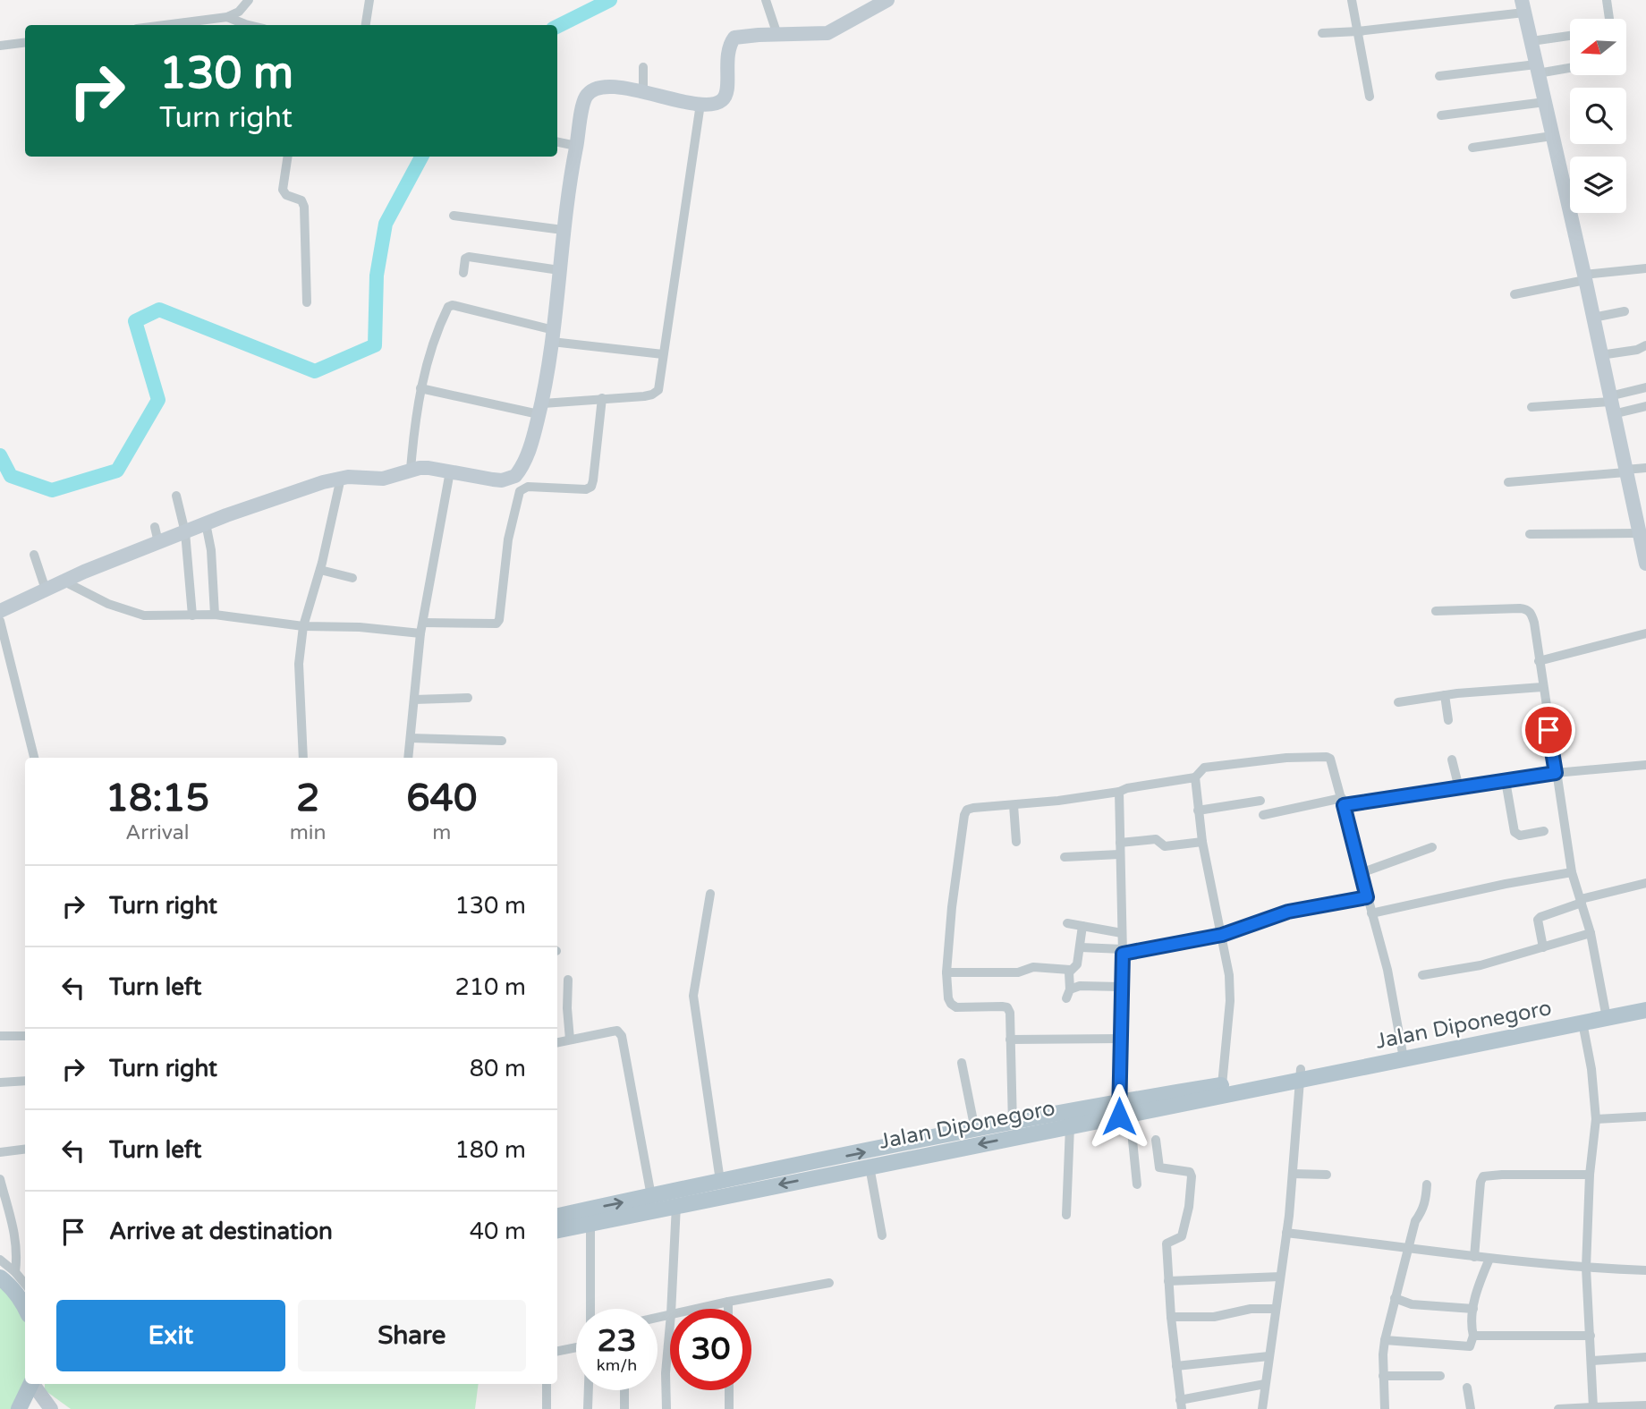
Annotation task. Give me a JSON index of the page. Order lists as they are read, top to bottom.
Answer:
{
  "streets": {
    "main road": ["Jalan Diponegoro"]
  },
  "north": "left",
  "page": {
    "turn": ["130 m", "Turn right"],
    "eta": [
      "18:15",
      "Arrival",
      "2",
      "min",
      "640",
      "m"
    ],
    "list": [
      {
        "name": "Turn right",
        "value": "130 m"
      },
      {
        "name": "Turn left",
        "value": "210 m"
      },
      {
        "name": "Turn right",
        "value": "80 m"
      },
      {
        "name": "Turn left",
        "value": "180 m"
      },
      {
        "name": "Arrive at destination",
        "value": "40 m"
      }
    ],
    "buttons": ["Exit", "Share"],
    "speed": "23 km/h",
    "limit": "30"
  }
}
